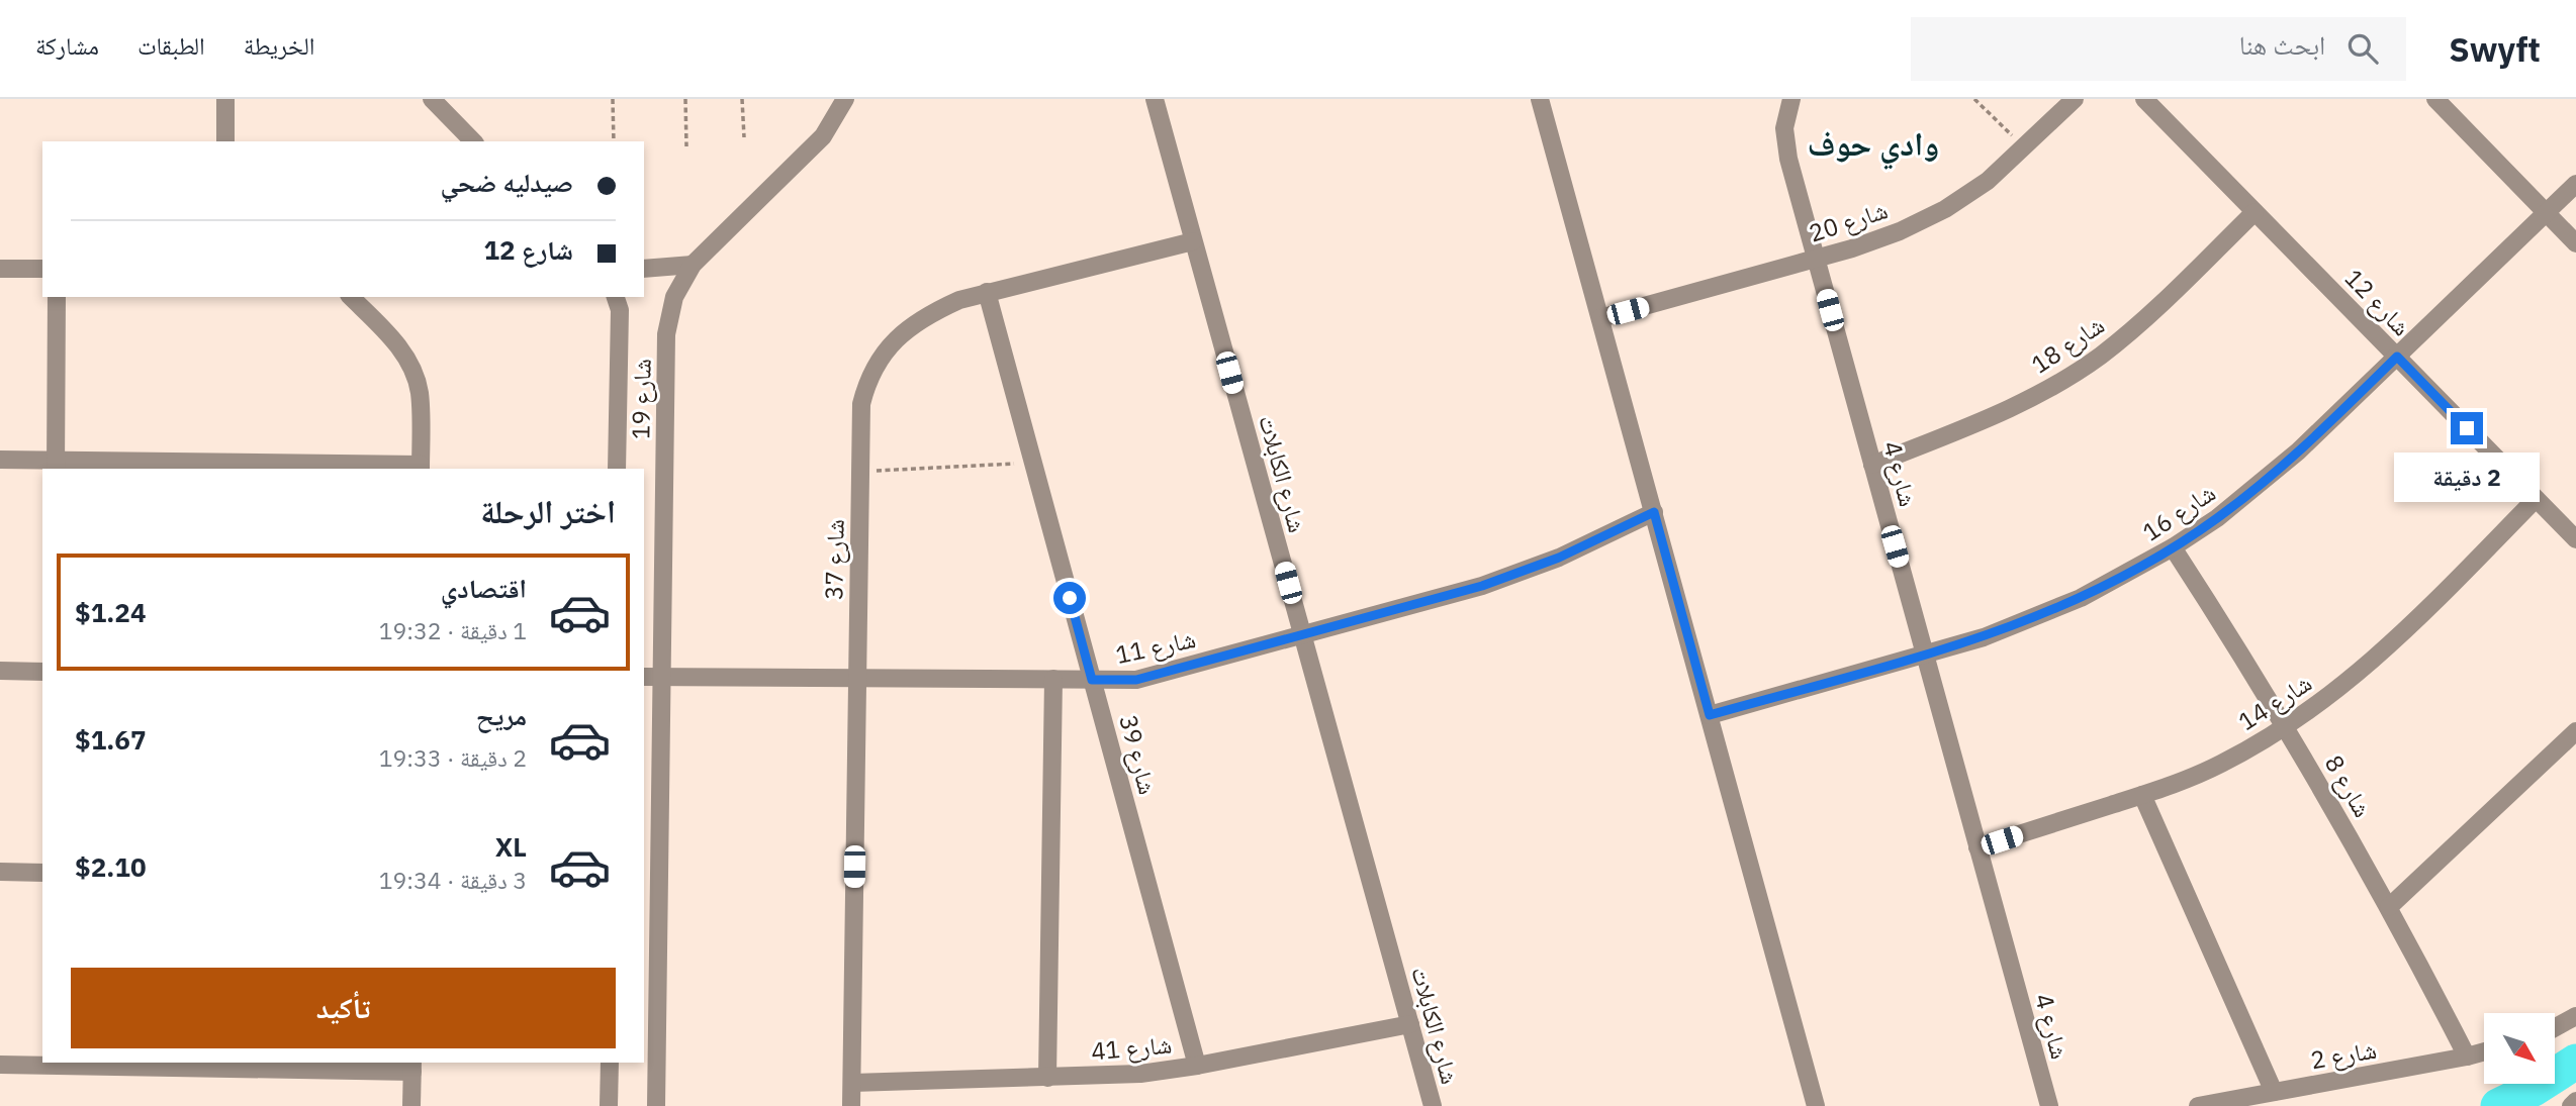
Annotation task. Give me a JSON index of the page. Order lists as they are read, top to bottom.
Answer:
{
  "streets": {
    "street": [
      "شارع 20",
      "شارع 12",
      "شارع 18",
      "شارع 19",
      "شارع الكابلات",
      "شارع 4",
      "شارع 16",
      "شارع 37",
      "شارع 11",
      "شارع 14",
      "شارع 39",
      "شارع 8",
      "شارع 41",
      "شارع 2"
    ]
  },
  "crossings": [
    ["شارع 20", "شارع 4"],
    ["شارع 12", "شارع 18"],
    ["شارع 12", "شارع 16"],
    ["شارع 12", "شارع 14"],
    ["شارع 18", "شارع 4"],
    ["شارع 19", "شارع 11"],
    ["شارع الكابلات", "شارع 37"],
    ["شارع الكابلات", "شارع 11"],
    ["شارع الكابلات", "شارع 41"],
    ["شارع 4", "شارع 16"],
    ["شارع 4", "شارع 14"],
    ["شارع 16", "شارع 8"],
    ["شارع 37", "شارع 11"],
    ["شارع 37", "شارع 39"],
    ["شارع 37", "شارع 41"],
    ["شارع 11", "شارع 39"],
    ["شارع 14", "شارع 8"],
    ["شارع 39", "شارع 41"],
    ["شارع 8", "شارع 2"]
  ],
  "districts": ["وادي حوف"],
  "north": "bottom right",
  "page": {
    "header": "Swyft",
    "search": "ابحث هنا",
    "nav": ["الخريطة", "الطبقات", "مشاركة"],
    "banner": ["صيدليه ضحي", "شارع 12"],
    "bubble": "2 دقيقة",
    "heading": "اختر الرحلة",
    "list": [
      {
        "name": "اقتصادي",
        "note": "1 دقيقة · 19:32",
        "value": "$1.24"
      },
      {
        "name": "مريح",
        "note": "2 دقيقة · 19:33",
        "value": "$1.67"
      },
      {
        "name": "XL",
        "note": "3 دقيقة · 19:34",
        "value": "$2.10"
      }
    ],
    "buttons": "تأكيد"
  }
}
